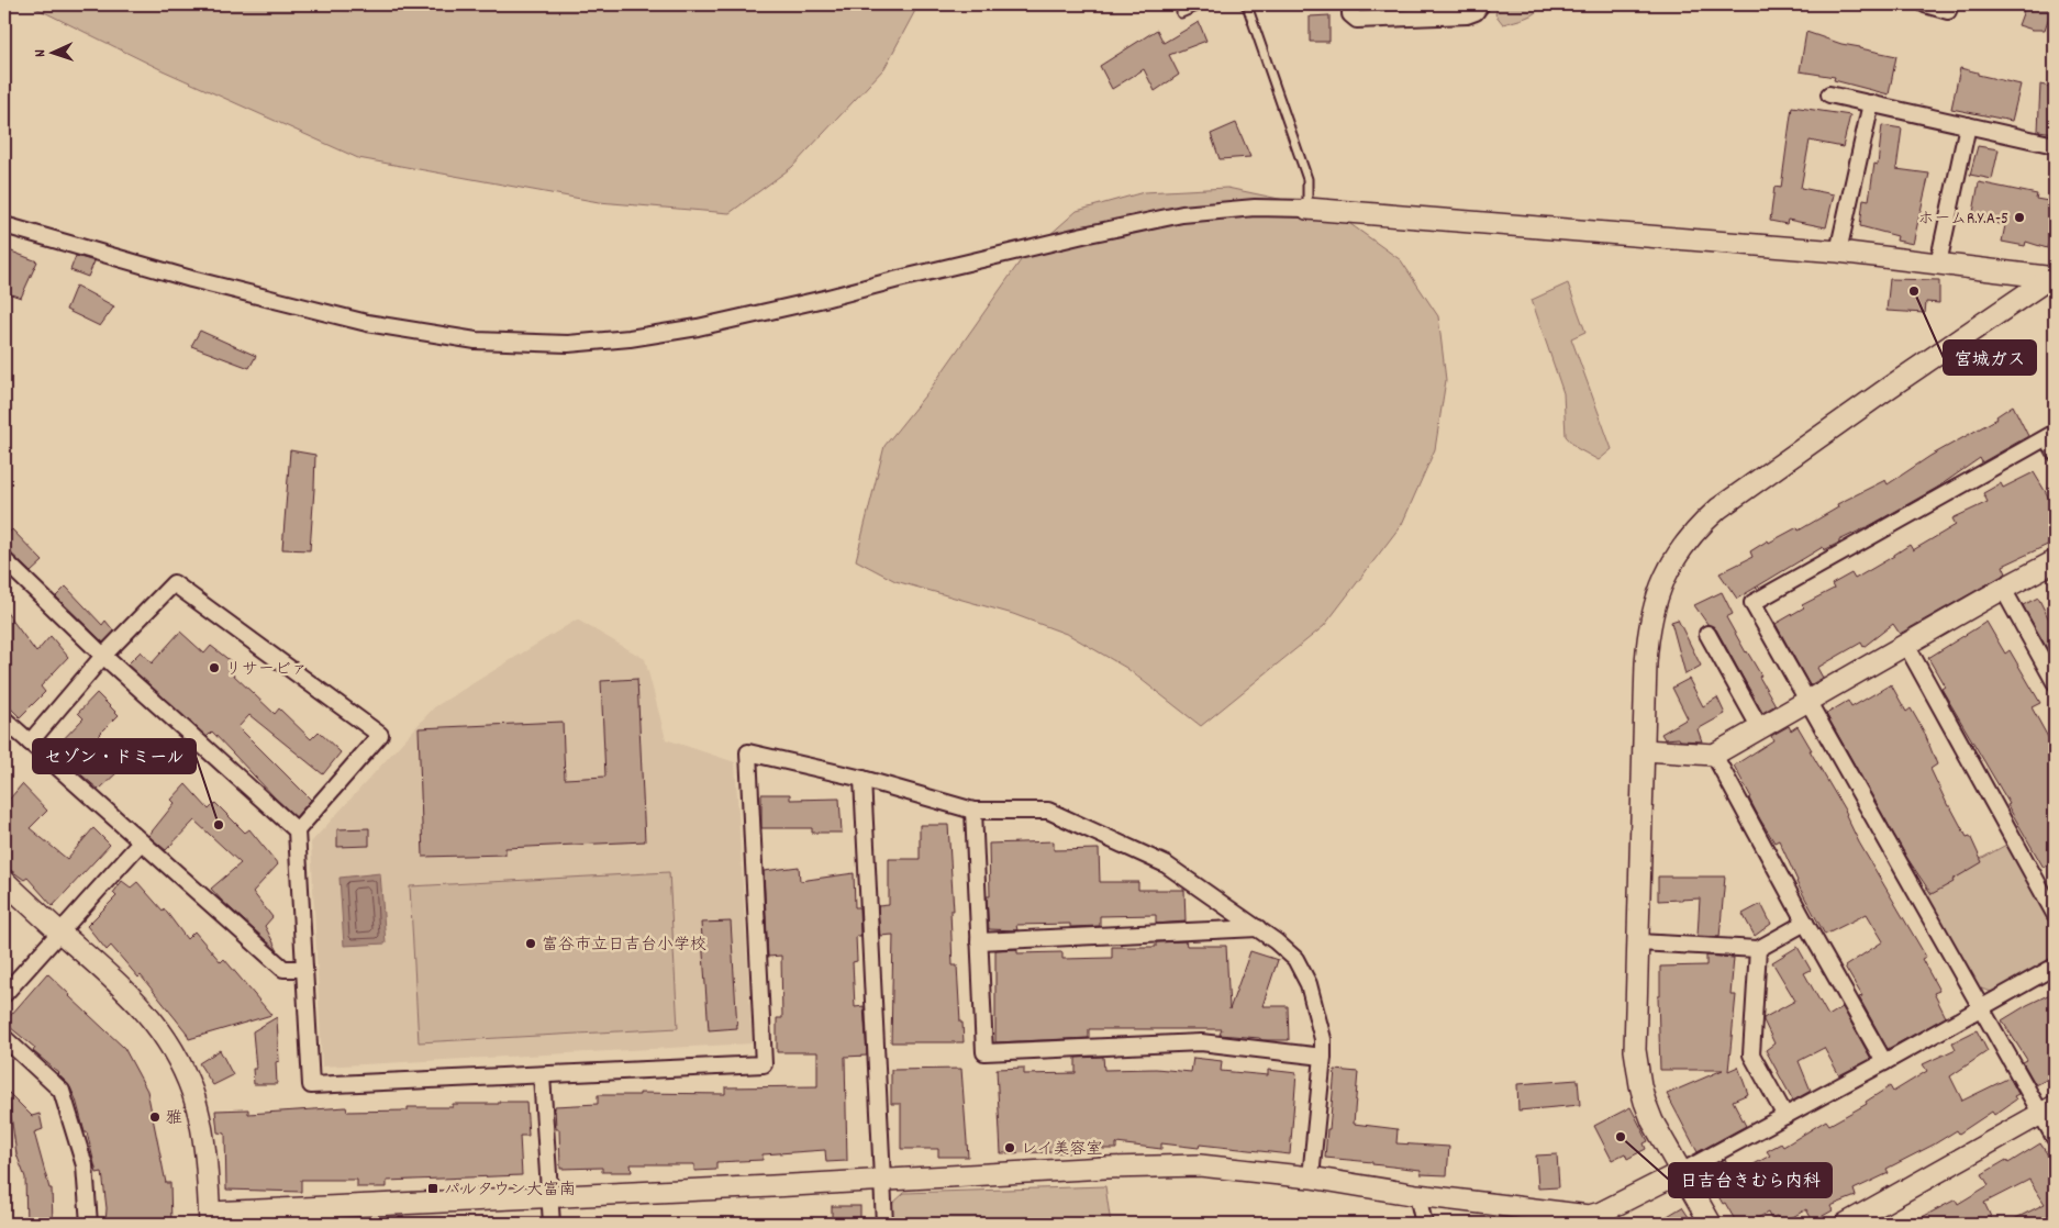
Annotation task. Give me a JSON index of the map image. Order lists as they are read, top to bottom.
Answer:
{
  "places": {
    "other": [
      "ホームR.Y.A-5",
      "宮城ガス",
      "リサービァ",
      "セゾン・ドミール",
      "富谷市立日吉台小学校",
      "雅",
      "日吉台きむら内科",
      "レイ美容室"
    ],
    "transit": ["パルタウン大富南"]
  },
  "north": "left"
}
